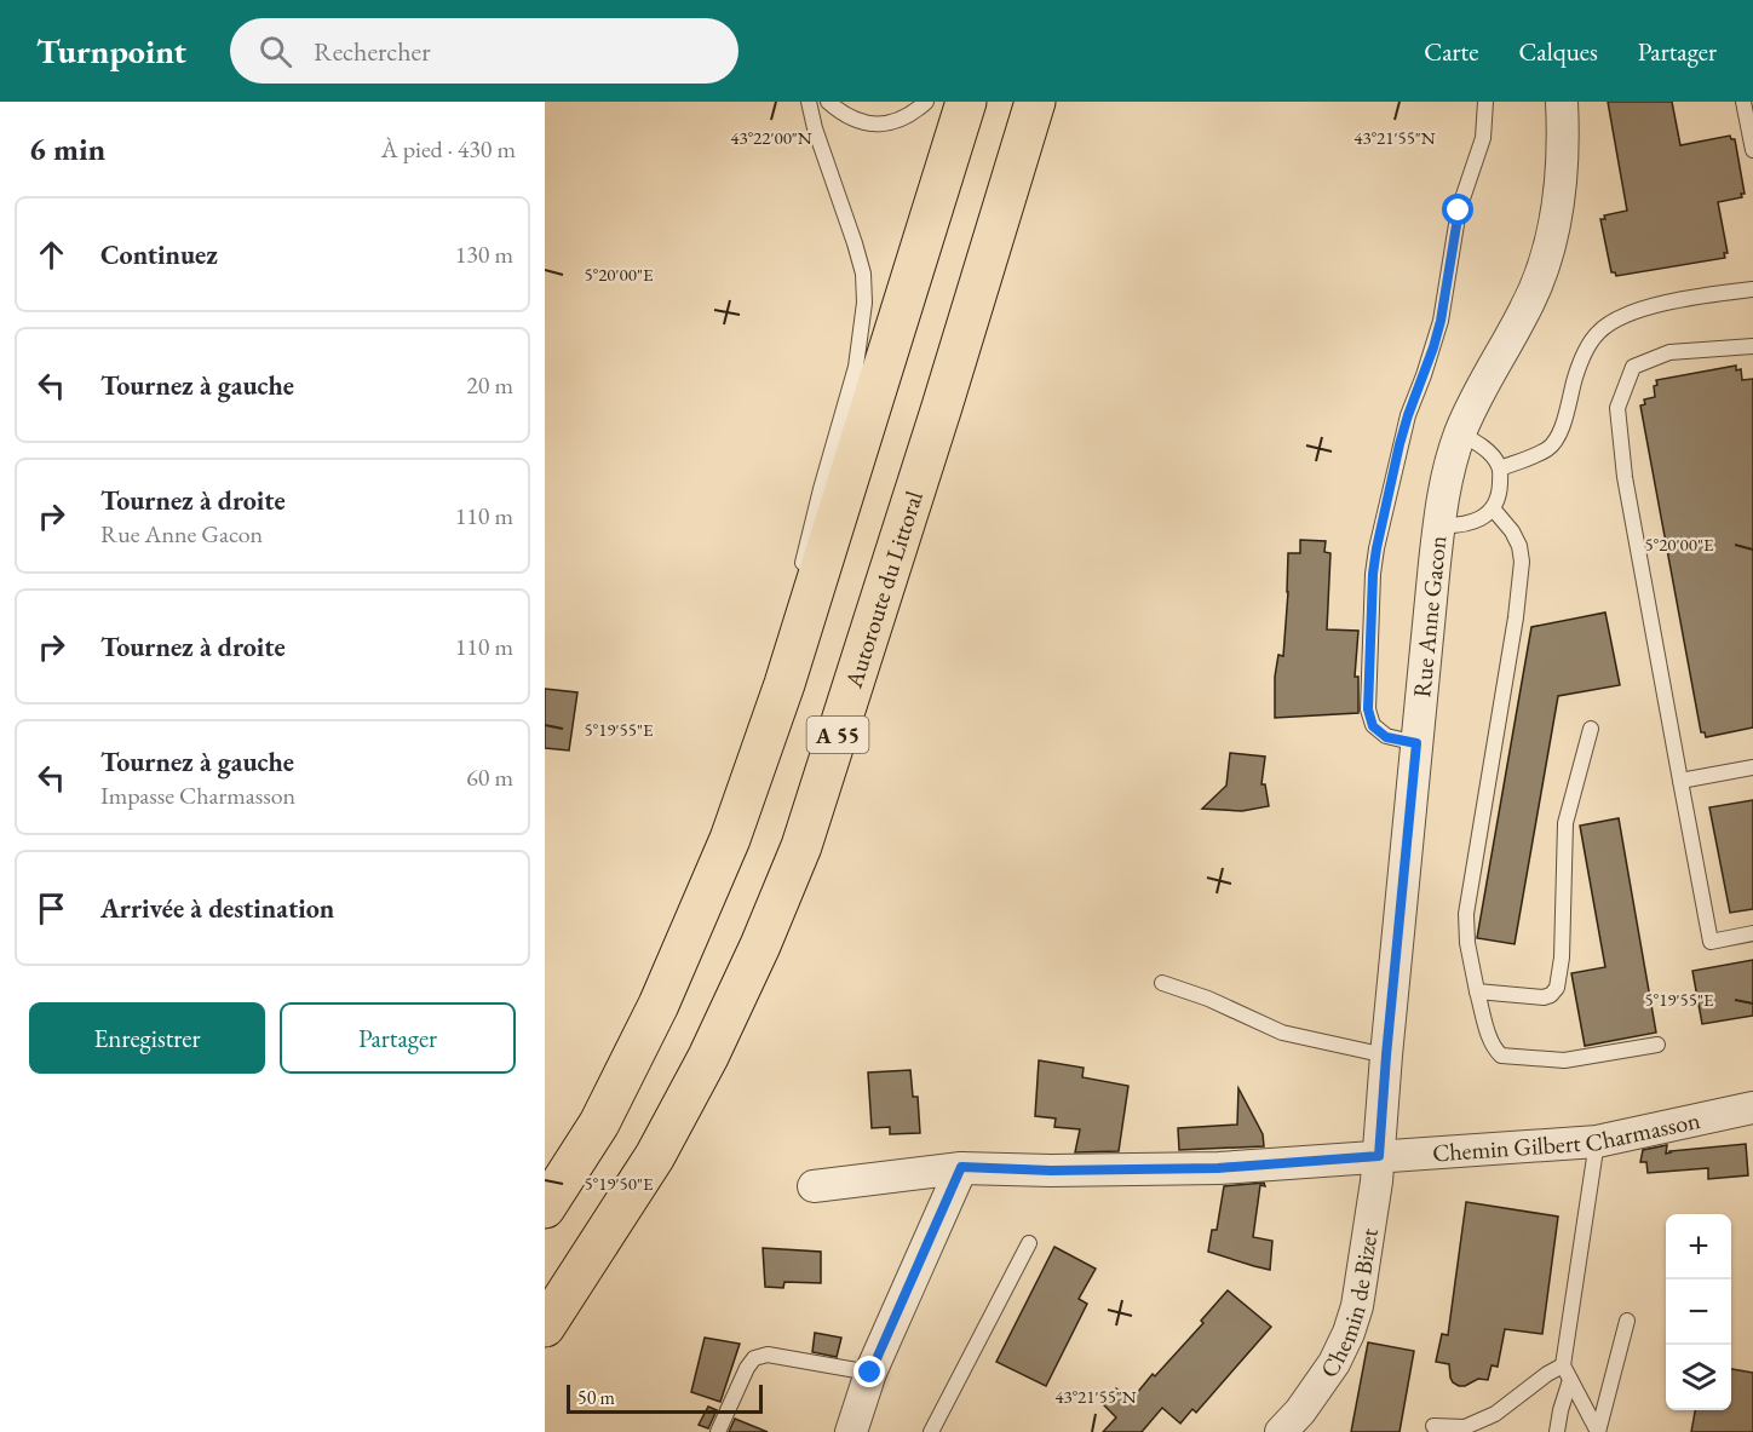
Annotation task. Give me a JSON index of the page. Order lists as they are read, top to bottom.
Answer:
{
  "streets": {
    "highway": ["Autoroute du Littoral", "A 55"],
    "street": ["Rue Anne Gacon", "Chemin Gilbert Charmasson", "Chemin de Bizet"]
  },
  "crossings": [
    ["Rue Anne Gacon", "Chemin Gilbert Charmasson"],
    ["Rue Anne Gacon", "Chemin de Bizet"],
    ["Chemin Gilbert Charmasson", "Chemin de Bizet"]
  ],
  "scale_bar": "50 m",
  "page": {
    "header": "Turnpoint",
    "search": "Rechercher",
    "nav": ["Carte", "Calques", "Partager"],
    "heading": ["6 min", "À pied · 430 m"],
    "list": [
      ["Continuez", "130 m"],
      ["Tournez à gauche", "20 m"],
      ["Tournez à droite", "Rue Anne Gacon", "110 m"],
      ["Tournez à droite", "110 m"],
      ["Tournez à gauche", "Impasse Charmasson", "60 m"],
      "Arrivée à destination"
    ],
    "buttons": ["Enregistrer", "Partager"],
    "map_buttons": ["+", "−"],
    "scale": "50 m"
  },
  "coordinates": [
    "43°22'00\"N",
    "43°21'55\"N",
    "5°20'00\"E",
    "5°19'55\"E",
    "5°19'50\"E"
  ]
}
